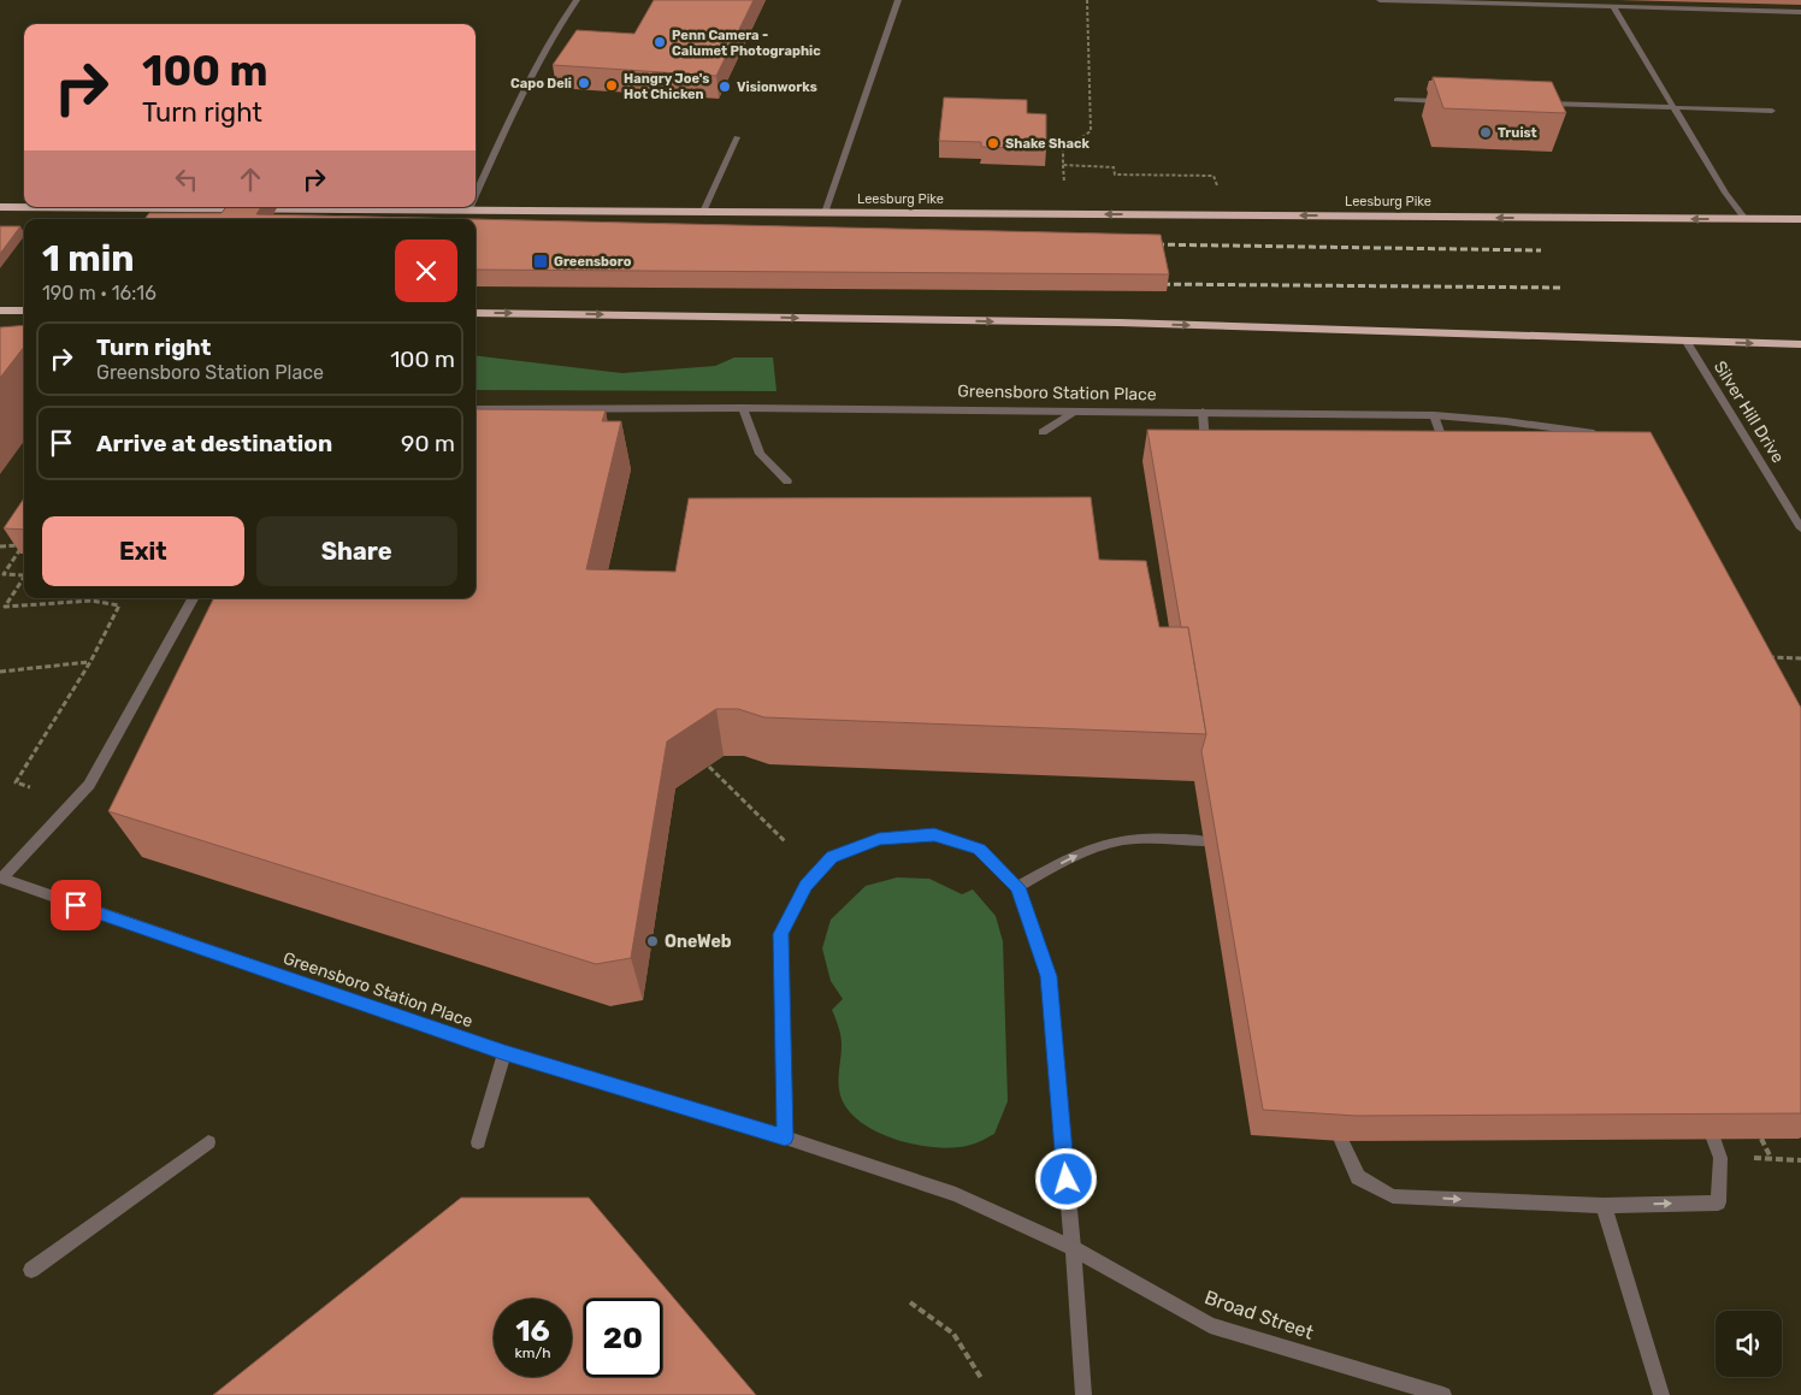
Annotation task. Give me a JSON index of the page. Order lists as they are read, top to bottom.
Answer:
{
  "streets": {
    "highway": ["Leesburg Pike"],
    "street": ["Greensboro Station Place", "Silver Hill Drive", "Broad Street"]
  },
  "crossings": [
    ["Greensboro Station Place", "Broad Street"]
  ],
  "places": {
    "other": [
      "Penn Camera - Calumet Photographic",
      "Capo Deli",
      "Hangry Joe's Hot Chicken",
      "Visionworks",
      "Truist",
      "Shake Shack",
      "OneWeb"
    ],
    "transit": ["Greensboro"]
  },
  "page": {
    "turn": ["100 m", "Turn right"],
    "heading": ["1 min", "190 m · 16:16"],
    "list": [
      {
        "name": "Turn right",
        "note": "Greensboro Station Place",
        "value": "100 m"
      },
      {
        "name": "Arrive at destination",
        "value": "90 m"
      }
    ],
    "buttons": ["Exit", "Share"],
    "speed": "16 km/h",
    "limit": "20"
  }
}
